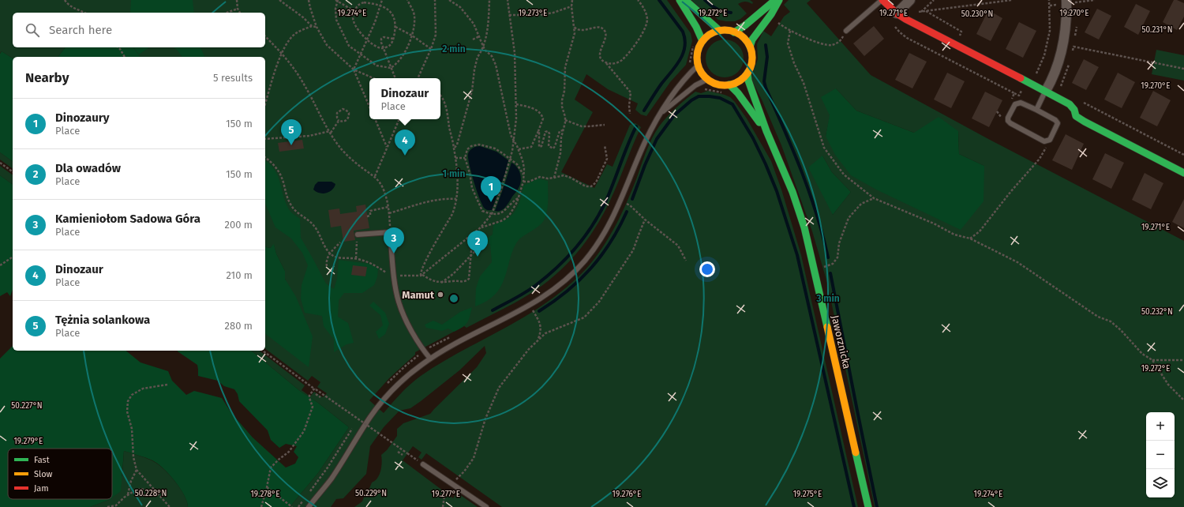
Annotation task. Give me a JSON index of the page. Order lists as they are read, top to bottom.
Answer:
{
  "streets": {
    "street": ["Jaworznicka"]
  },
  "places": ["Mamut"],
  "legend": ["Fast", "Slow", "Jam"],
  "page": {
    "search": "Search here",
    "heading": ["Nearby", "5 results"],
    "popup": ["Dinozaur", "Place"],
    "list": [
      {
        "mark": "1",
        "name": "Dinozaury",
        "note": "Place",
        "value": "150 m"
      },
      {
        "mark": "2",
        "name": "Dla owadów",
        "note": "Place",
        "value": "150 m"
      },
      {
        "mark": "3",
        "name": "Kamieniołom Sadowa Góra",
        "note": "Place",
        "value": "200 m"
      },
      {
        "mark": "4",
        "name": "Dinozaur",
        "note": "Place",
        "value": "210 m"
      },
      {
        "mark": "5",
        "name": "Tężnia solankowa",
        "note": "Place",
        "value": "280 m"
      }
    ],
    "pins": [
      "5",
      "4",
      "1",
      "3",
      "2"
    ],
    "map_buttons": ["+", "−"]
  },
  "coordinates": [
    "19.274°E",
    "19.273°E",
    "19.272°E",
    "19.271°E",
    "19.270°E",
    "50.230°N",
    "50.231°N",
    "50.232°N",
    "50.227°N",
    "19.279°E",
    "50.228°N",
    "50.229°N",
    "19.278°E",
    "19.277°E",
    "19.276°E",
    "19.275°E"
  ],
  "rings": ["2 min", "1 min", "3 min"]
}
